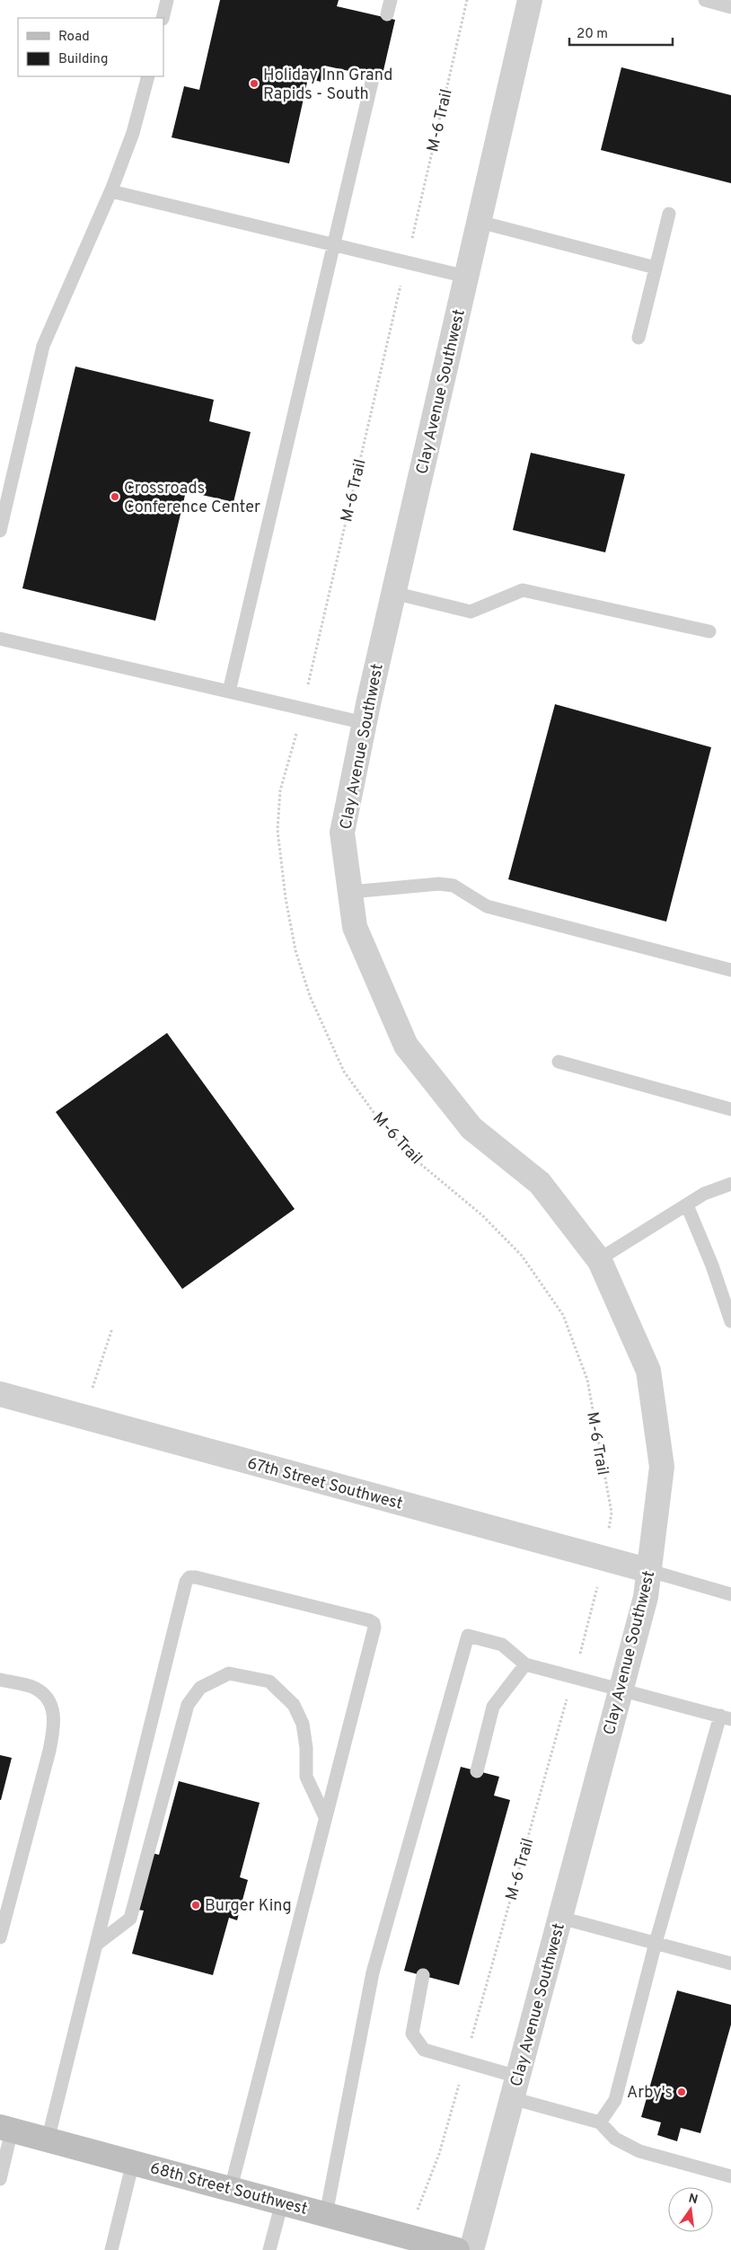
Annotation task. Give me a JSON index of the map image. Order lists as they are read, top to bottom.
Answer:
{
  "streets": {
    "main road": ["68th Street Southwest"],
    "street": ["Clay Avenue Southwest", "67th Street Southwest"],
    "path": ["M-6 Trail"]
  },
  "crossings": [
    ["Clay Avenue Southwest", "67th Street Southwest"]
  ],
  "places": [
    "Holiday Inn Grand Rapids - South",
    "Crossroads Conference Center",
    "Burger King",
    "Arby's"
  ],
  "legend": ["Road", "Building"],
  "scale_bar": "20 m",
  "north": "top"
}
